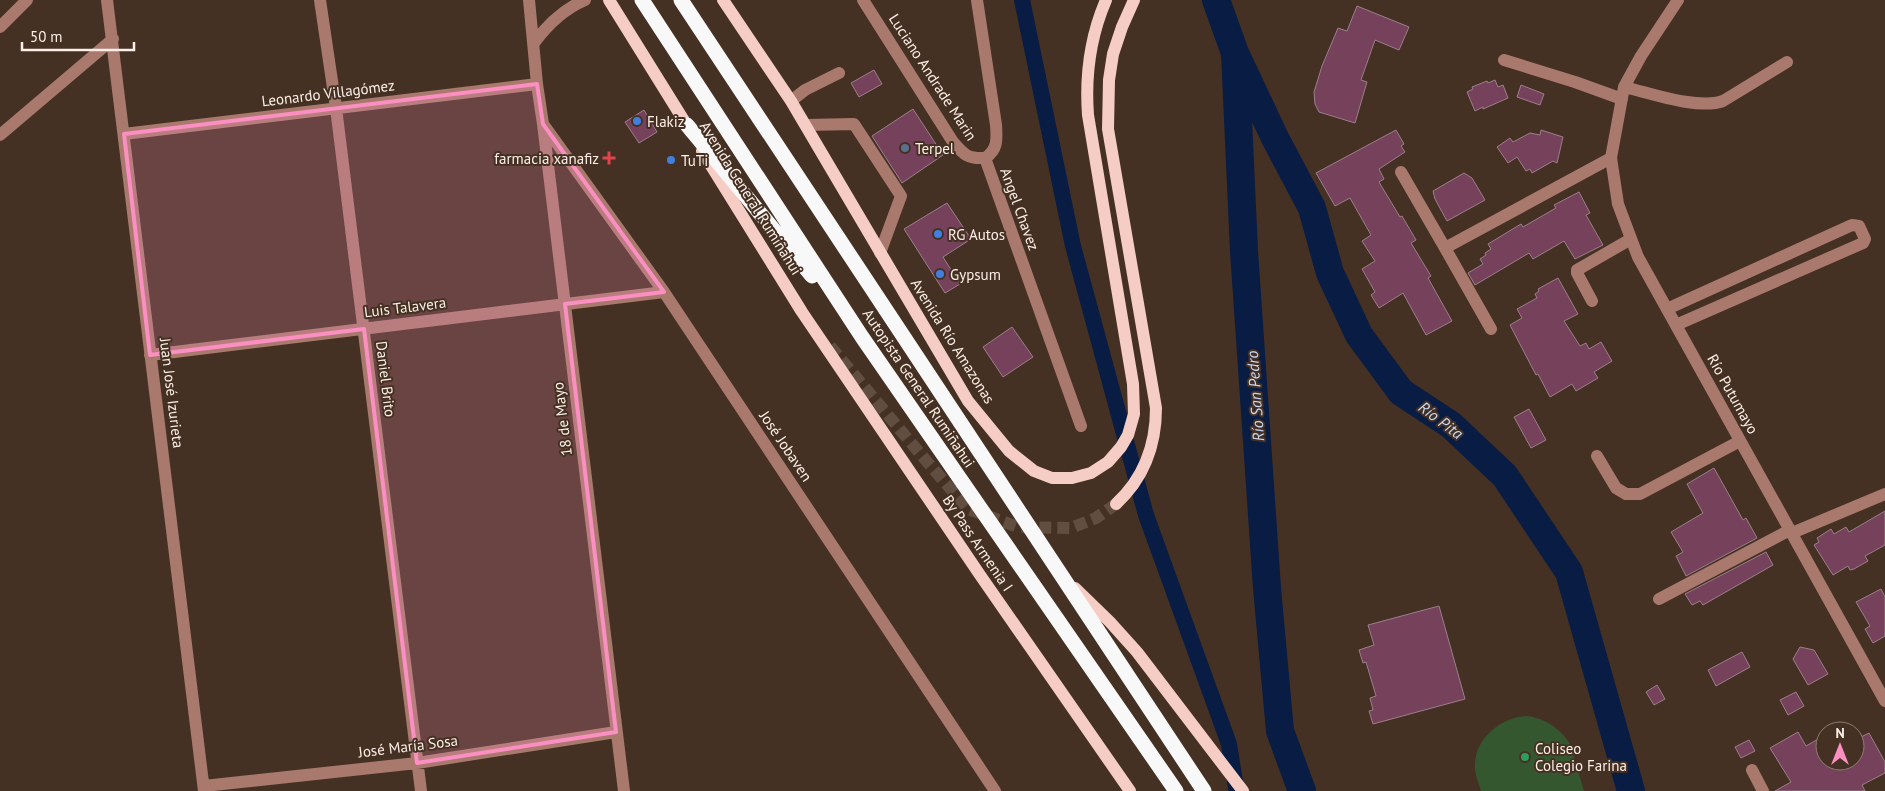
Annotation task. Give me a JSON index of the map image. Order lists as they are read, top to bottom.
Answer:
{
  "streets": {
    "highway": ["Autopista General Rumiñahui"],
    "main road": ["Avenida General Rumiñahui", "Avenida Río Amazonas", "By Pass Armenia I"],
    "street": [
      "Luciano Andrade Marin",
      "Leonardo Villagómez",
      "Angel Chavez",
      "Luis Talavera",
      "Daniel Brito",
      "Juan José Izurieta",
      "Río Putumayo",
      "18 de Mayo",
      "José Jobaven",
      "José María Sosa"
    ]
  },
  "crossings": [
    ["Luciano Andrade Marin", "Angel Chavez"],
    ["Leonardo Villagómez", "Daniel Brito"],
    ["Leonardo Villagómez", "Juan José Izurieta"],
    ["Leonardo Villagómez", "18 de Mayo"],
    ["Avenida General Rumiñahui", "By Pass Armenia I"],
    ["Luis Talavera", "Daniel Brito"],
    ["Luis Talavera", "Juan José Izurieta"],
    ["Luis Talavera", "18 de Mayo"],
    ["Luis Talavera", "José Jobaven"],
    ["Daniel Brito", "José María Sosa"],
    ["Juan José Izurieta", "José María Sosa"],
    ["18 de Mayo", "José Jobaven"],
    ["18 de Mayo", "José María Sosa"]
  ],
  "water": ["Río San Pedro", "Río Pita"],
  "places": {
    "other": [
      "Flakiz",
      "Terpel",
      "TuTi",
      "RG Autos",
      "Gypsum",
      "Coliseo Colegio Farina"
    ],
    "health": ["farmacia xanafiz"]
  },
  "scale_bar": "50 m",
  "north": "top"
}
